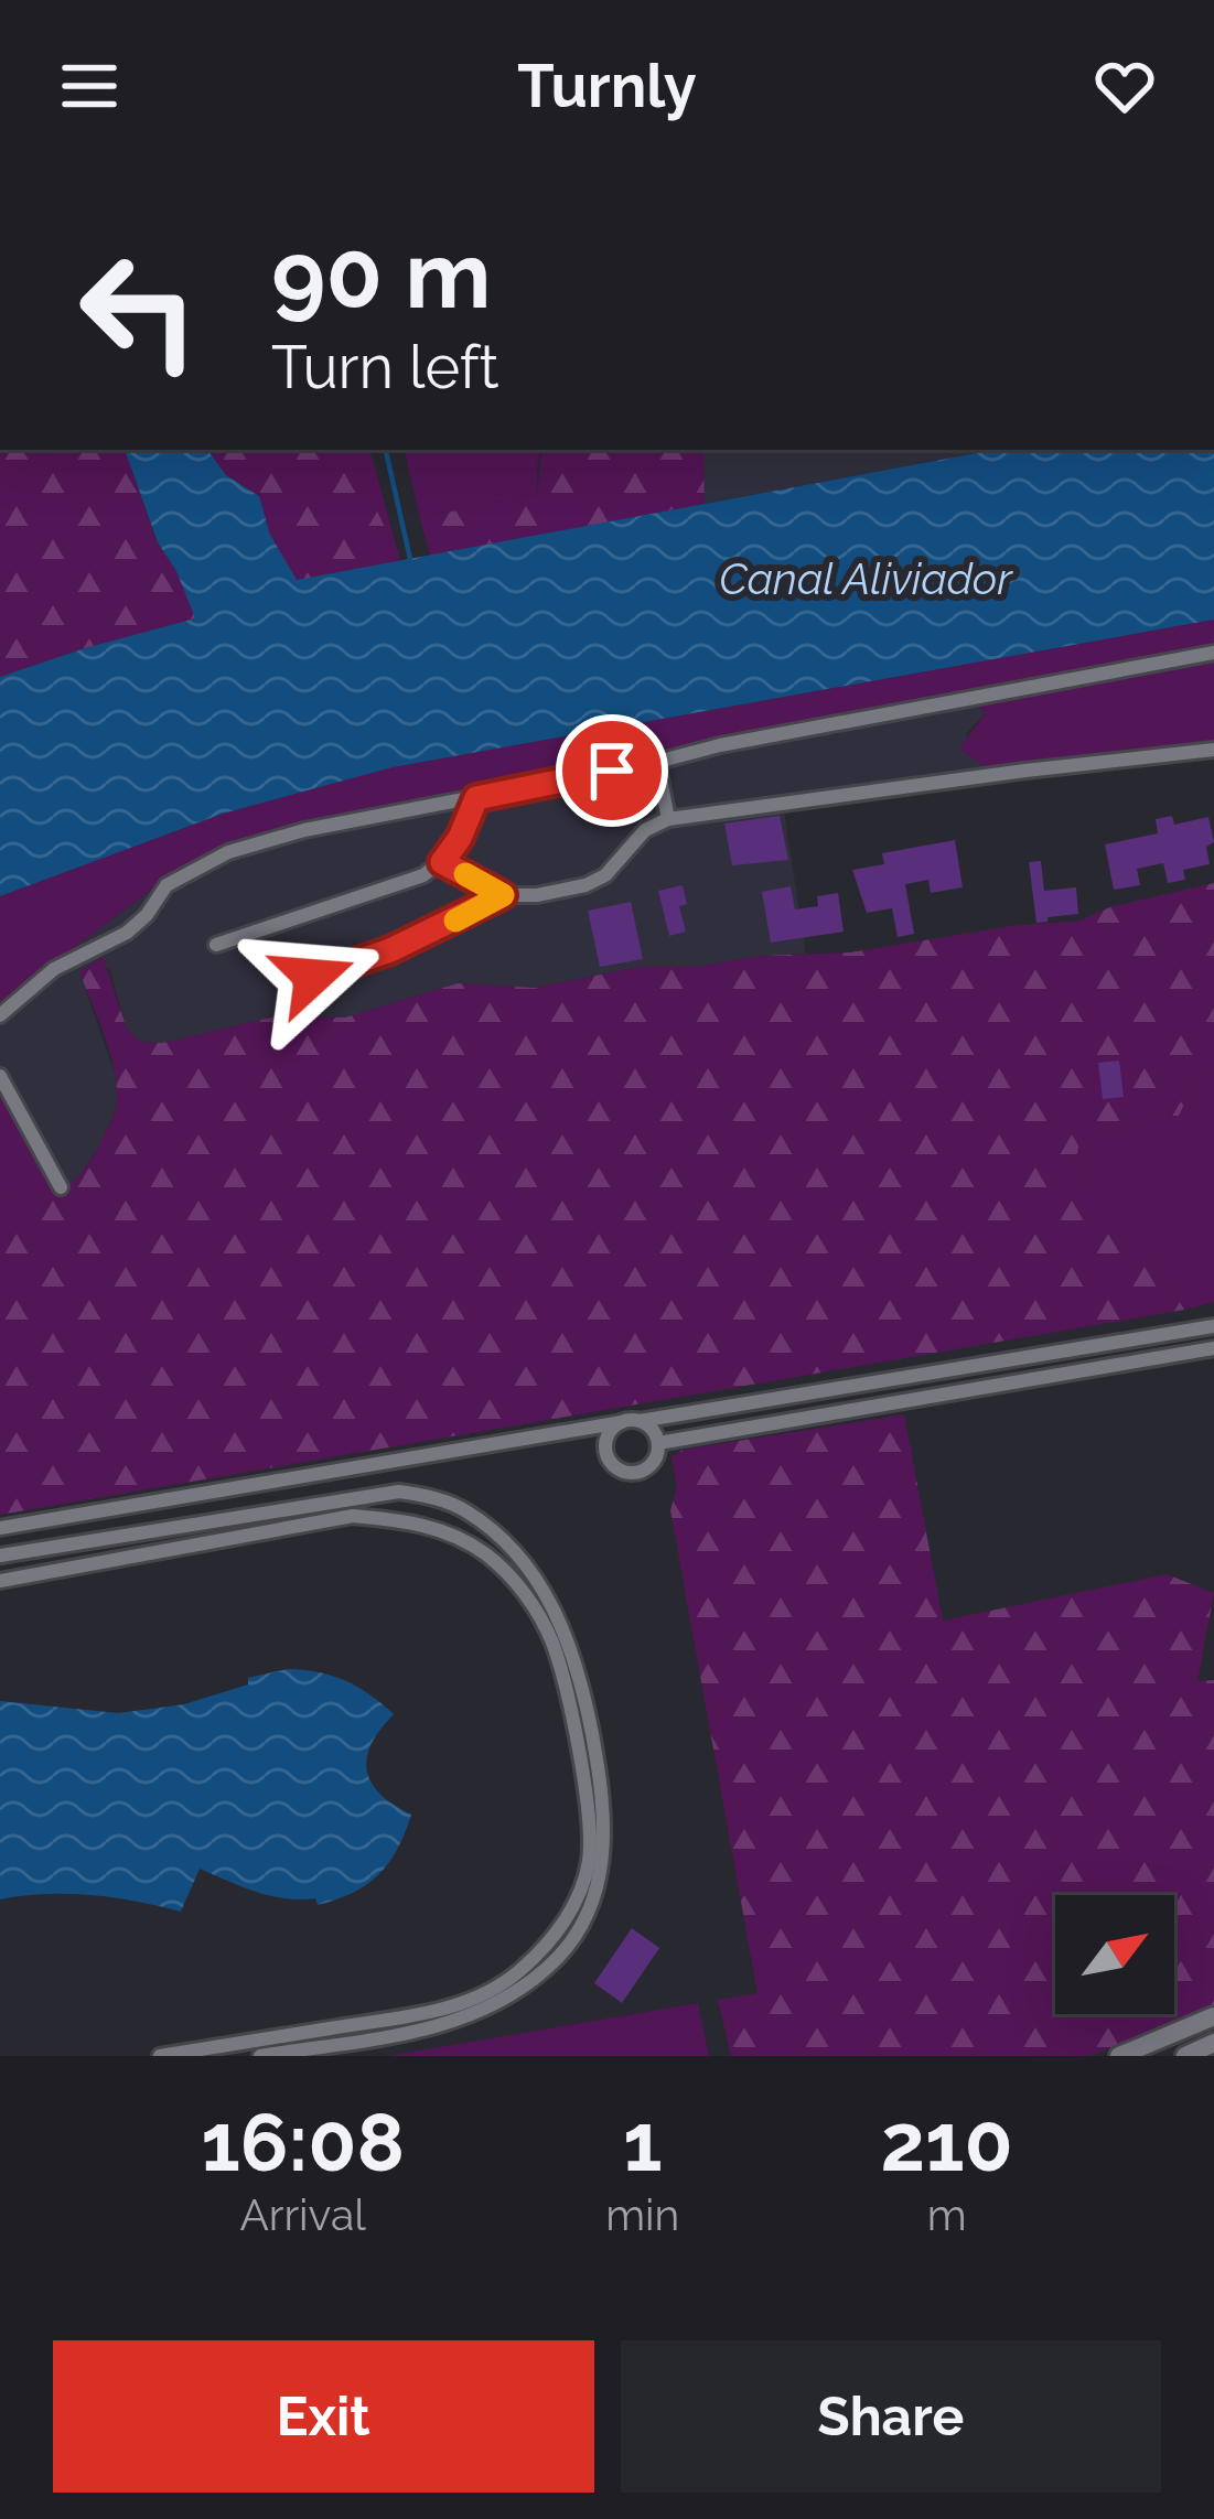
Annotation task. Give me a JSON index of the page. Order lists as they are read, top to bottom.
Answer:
{
  "water": ["Canal Aliviador"],
  "north": "top right",
  "page": {
    "header": "Turnly",
    "turn": ["90 m", "Turn left"],
    "eta": [
      "16:08",
      "Arrival",
      "1",
      "min",
      "210",
      "m"
    ],
    "buttons": ["Exit", "Share"]
  }
}
